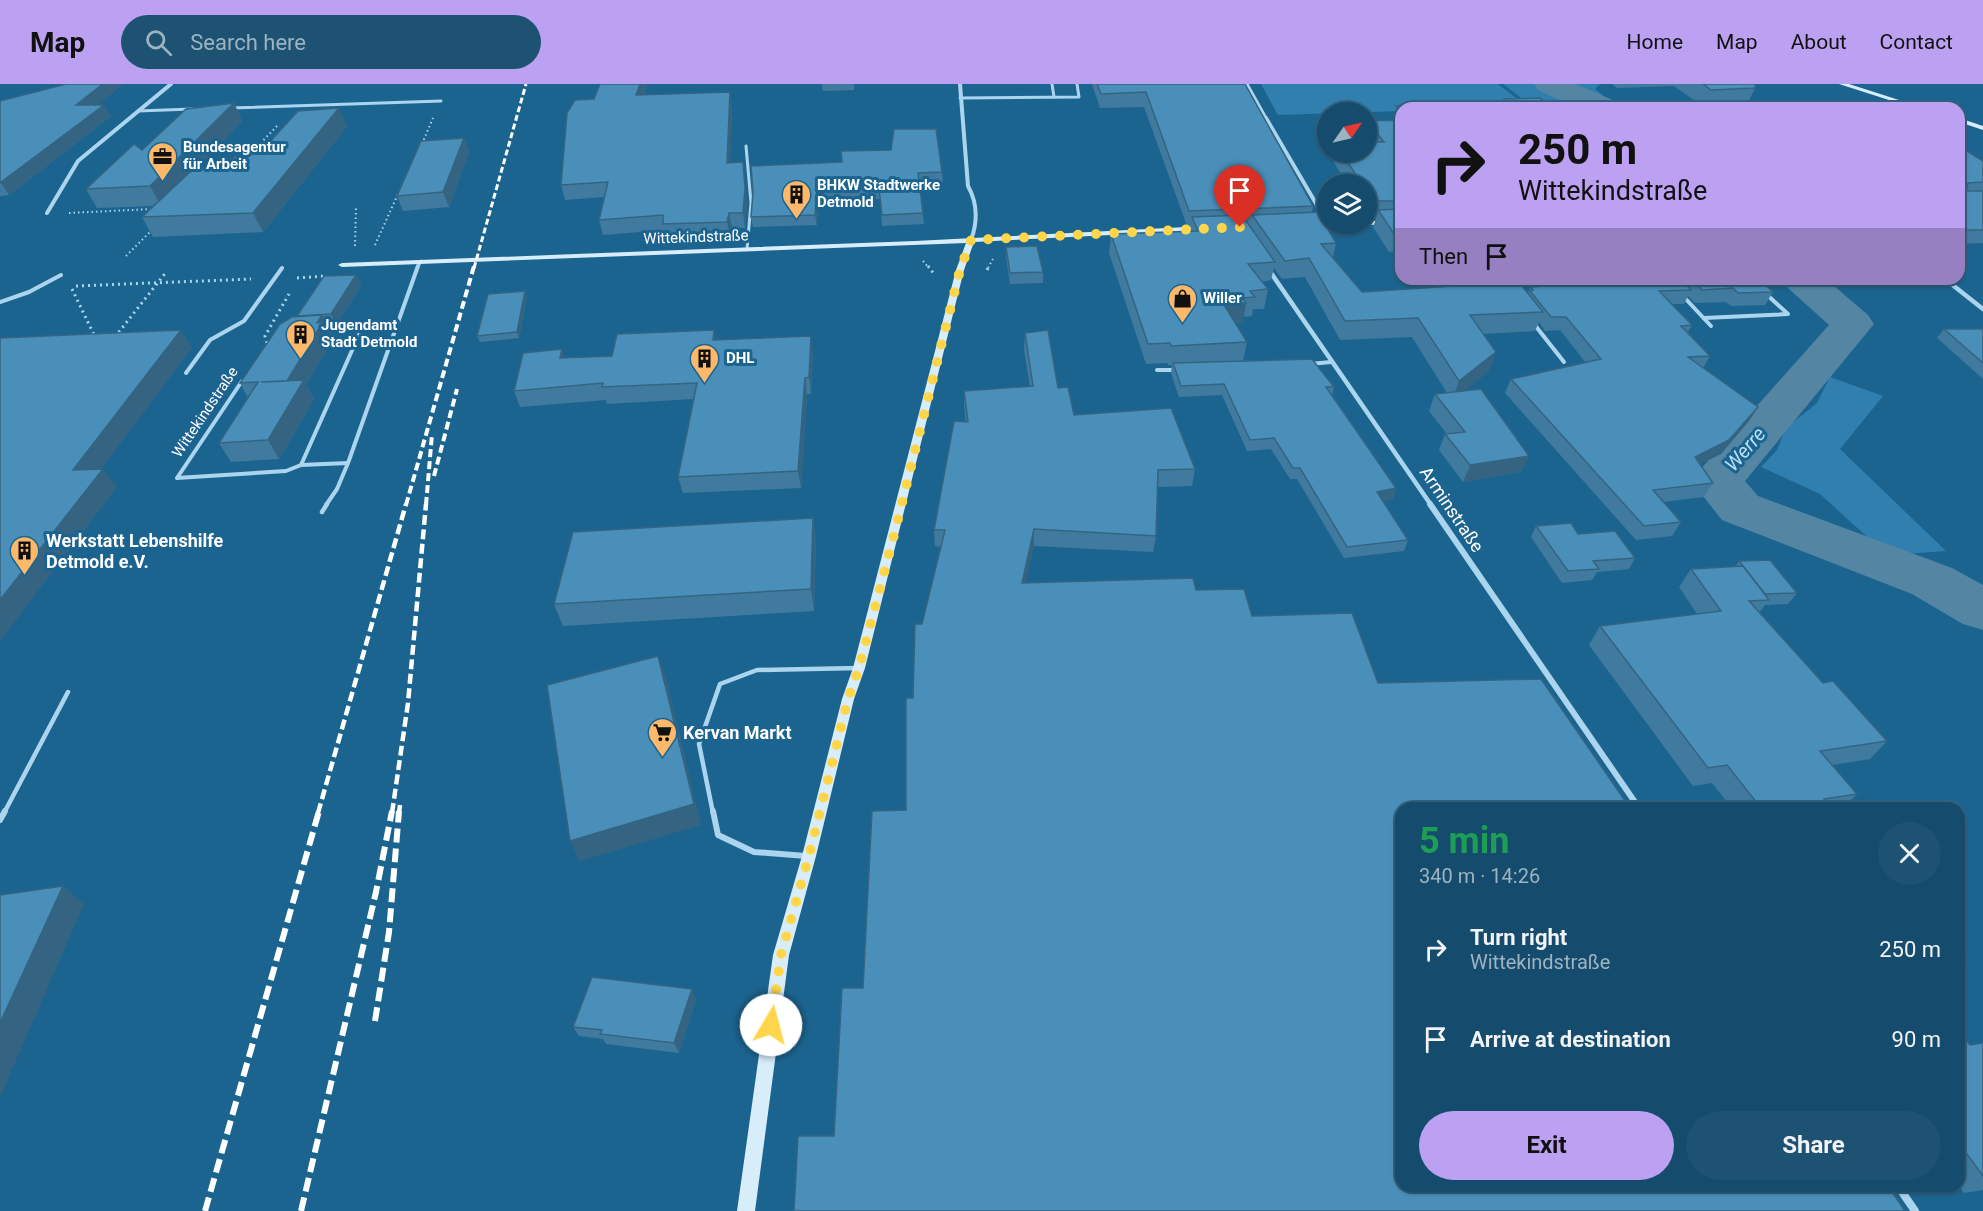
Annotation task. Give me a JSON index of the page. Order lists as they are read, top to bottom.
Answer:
{
  "streets": {
    "street": ["Wittekindstraße", "Arminstraße"]
  },
  "water": ["Werre"],
  "places": {
    "office": ["Bundesagentur für Arbeit"],
    "building": [
      "BHKW Stadtwerke Detmold",
      "Jugendamt Stadt Detmold",
      "DHL",
      "Werkstatt Lebenshilfe Detmold e.V."
    ],
    "shop": ["Willer"],
    "supermarket": ["Kervan Markt"]
  },
  "north": "top right",
  "page": {
    "header": "Map",
    "search": "Search here",
    "nav": [
      "Home",
      "Map",
      "About",
      "Contact"
    ],
    "turn": ["250 m", "Wittekindstraße"],
    "then": "Then",
    "heading": ["5 min", "340 m · 14:26"],
    "list": [
      {
        "name": "Turn right",
        "note": "Wittekindstraße",
        "value": "250 m"
      },
      {
        "name": "Arrive at destination",
        "value": "90 m"
      }
    ],
    "buttons": ["Exit", "Share"]
  }
}
